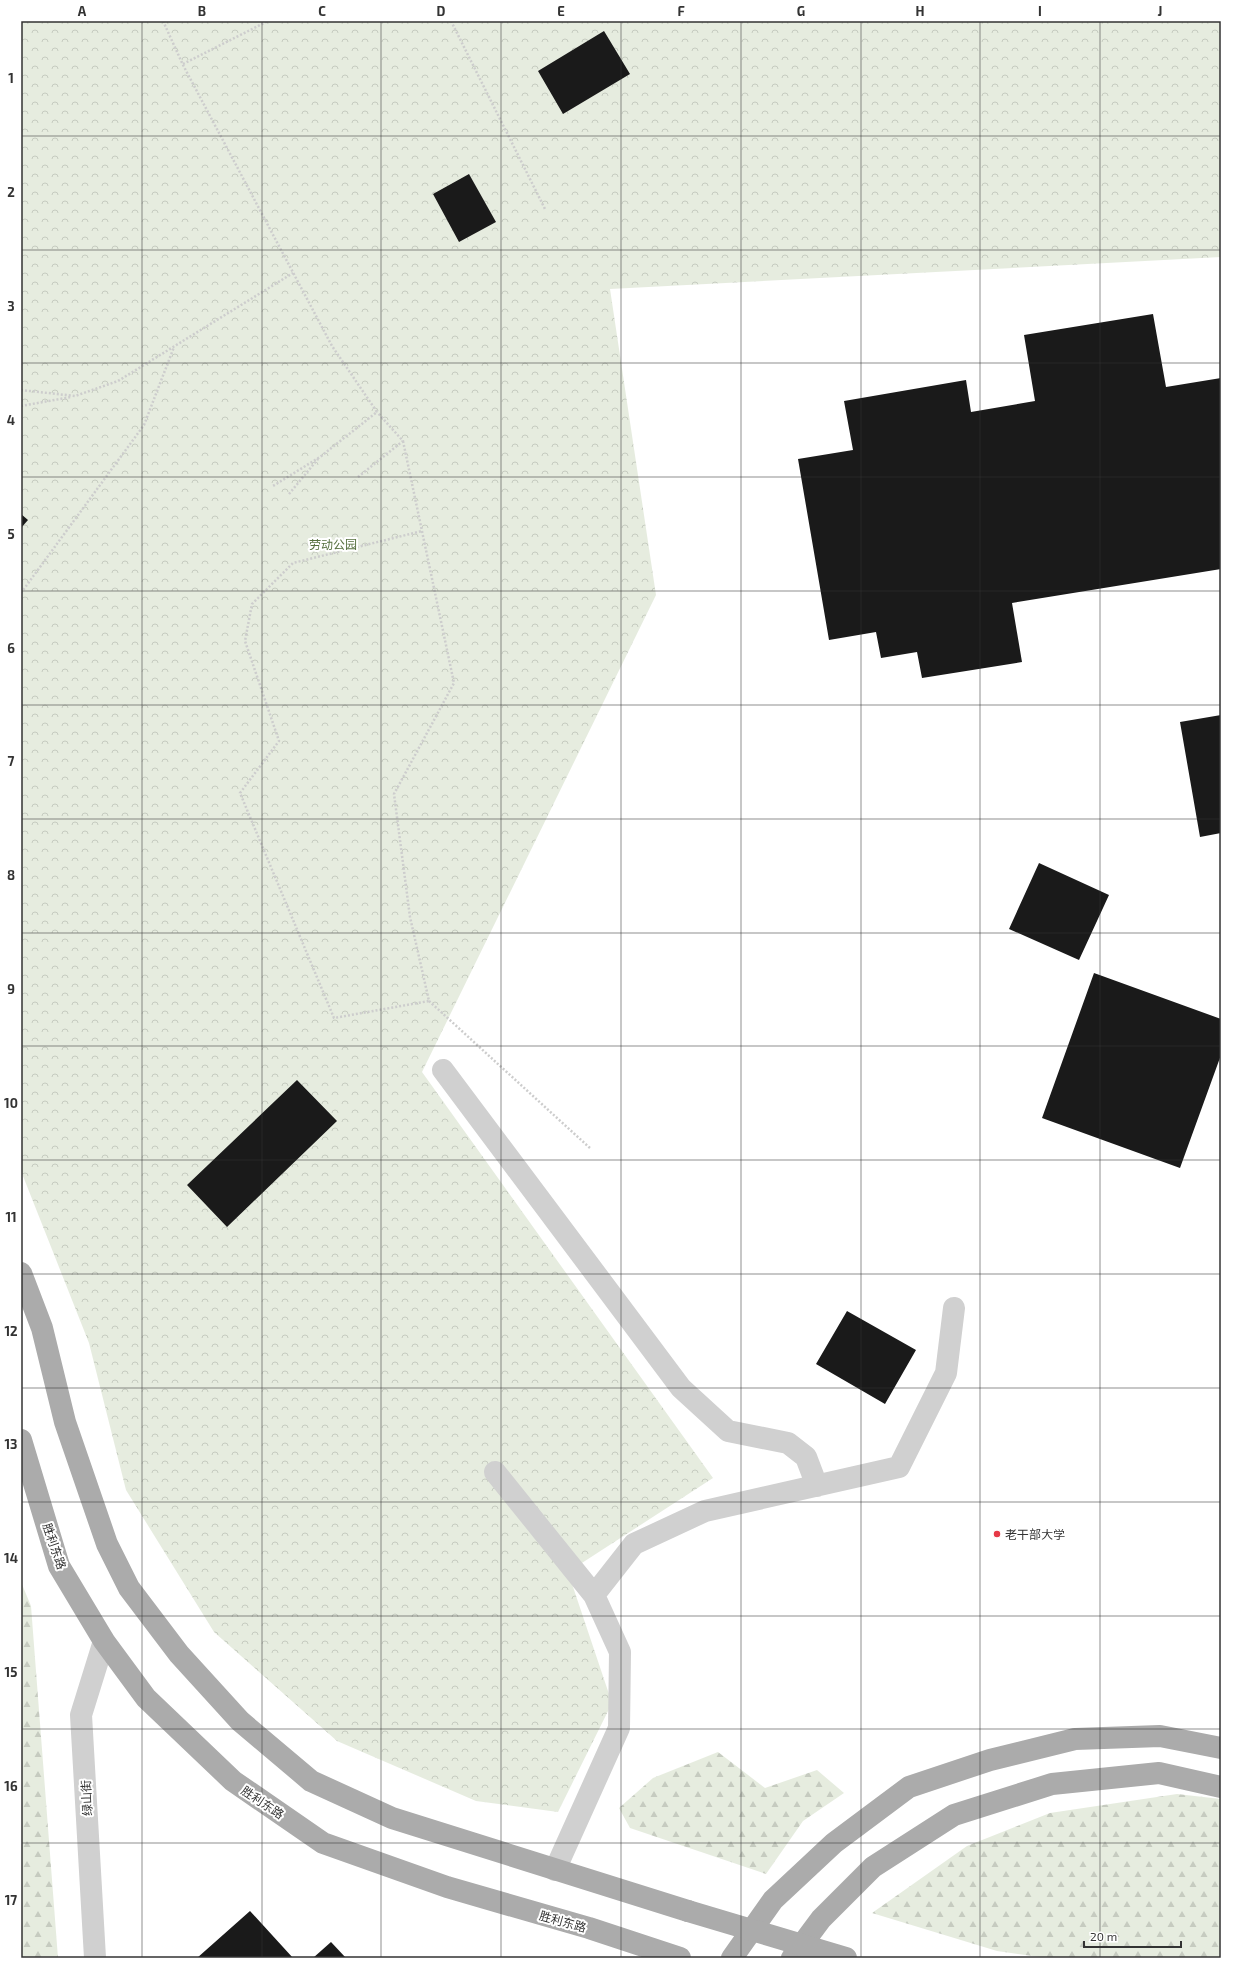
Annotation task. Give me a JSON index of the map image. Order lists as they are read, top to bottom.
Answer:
{
  "streets": {
    "main road": ["胜利东路"],
    "street": ["绿山街"]
  },
  "crossings": [
    ["胜利东路", "绿山街"]
  ],
  "parks": ["劳动公园"],
  "places": ["老干部大学"],
  "scale_bar": "20 m",
  "grid": {
    "columns": [
      "A",
      "B",
      "C",
      "D",
      "E",
      "F",
      "G",
      "H",
      "I",
      "J"
    ],
    "rows": [
      "1",
      "2",
      "3",
      "4",
      "5",
      "6",
      "7",
      "8",
      "9",
      "10",
      "11",
      "12",
      "13",
      "14",
      "15",
      "16",
      "17"
    ]
  }
}
